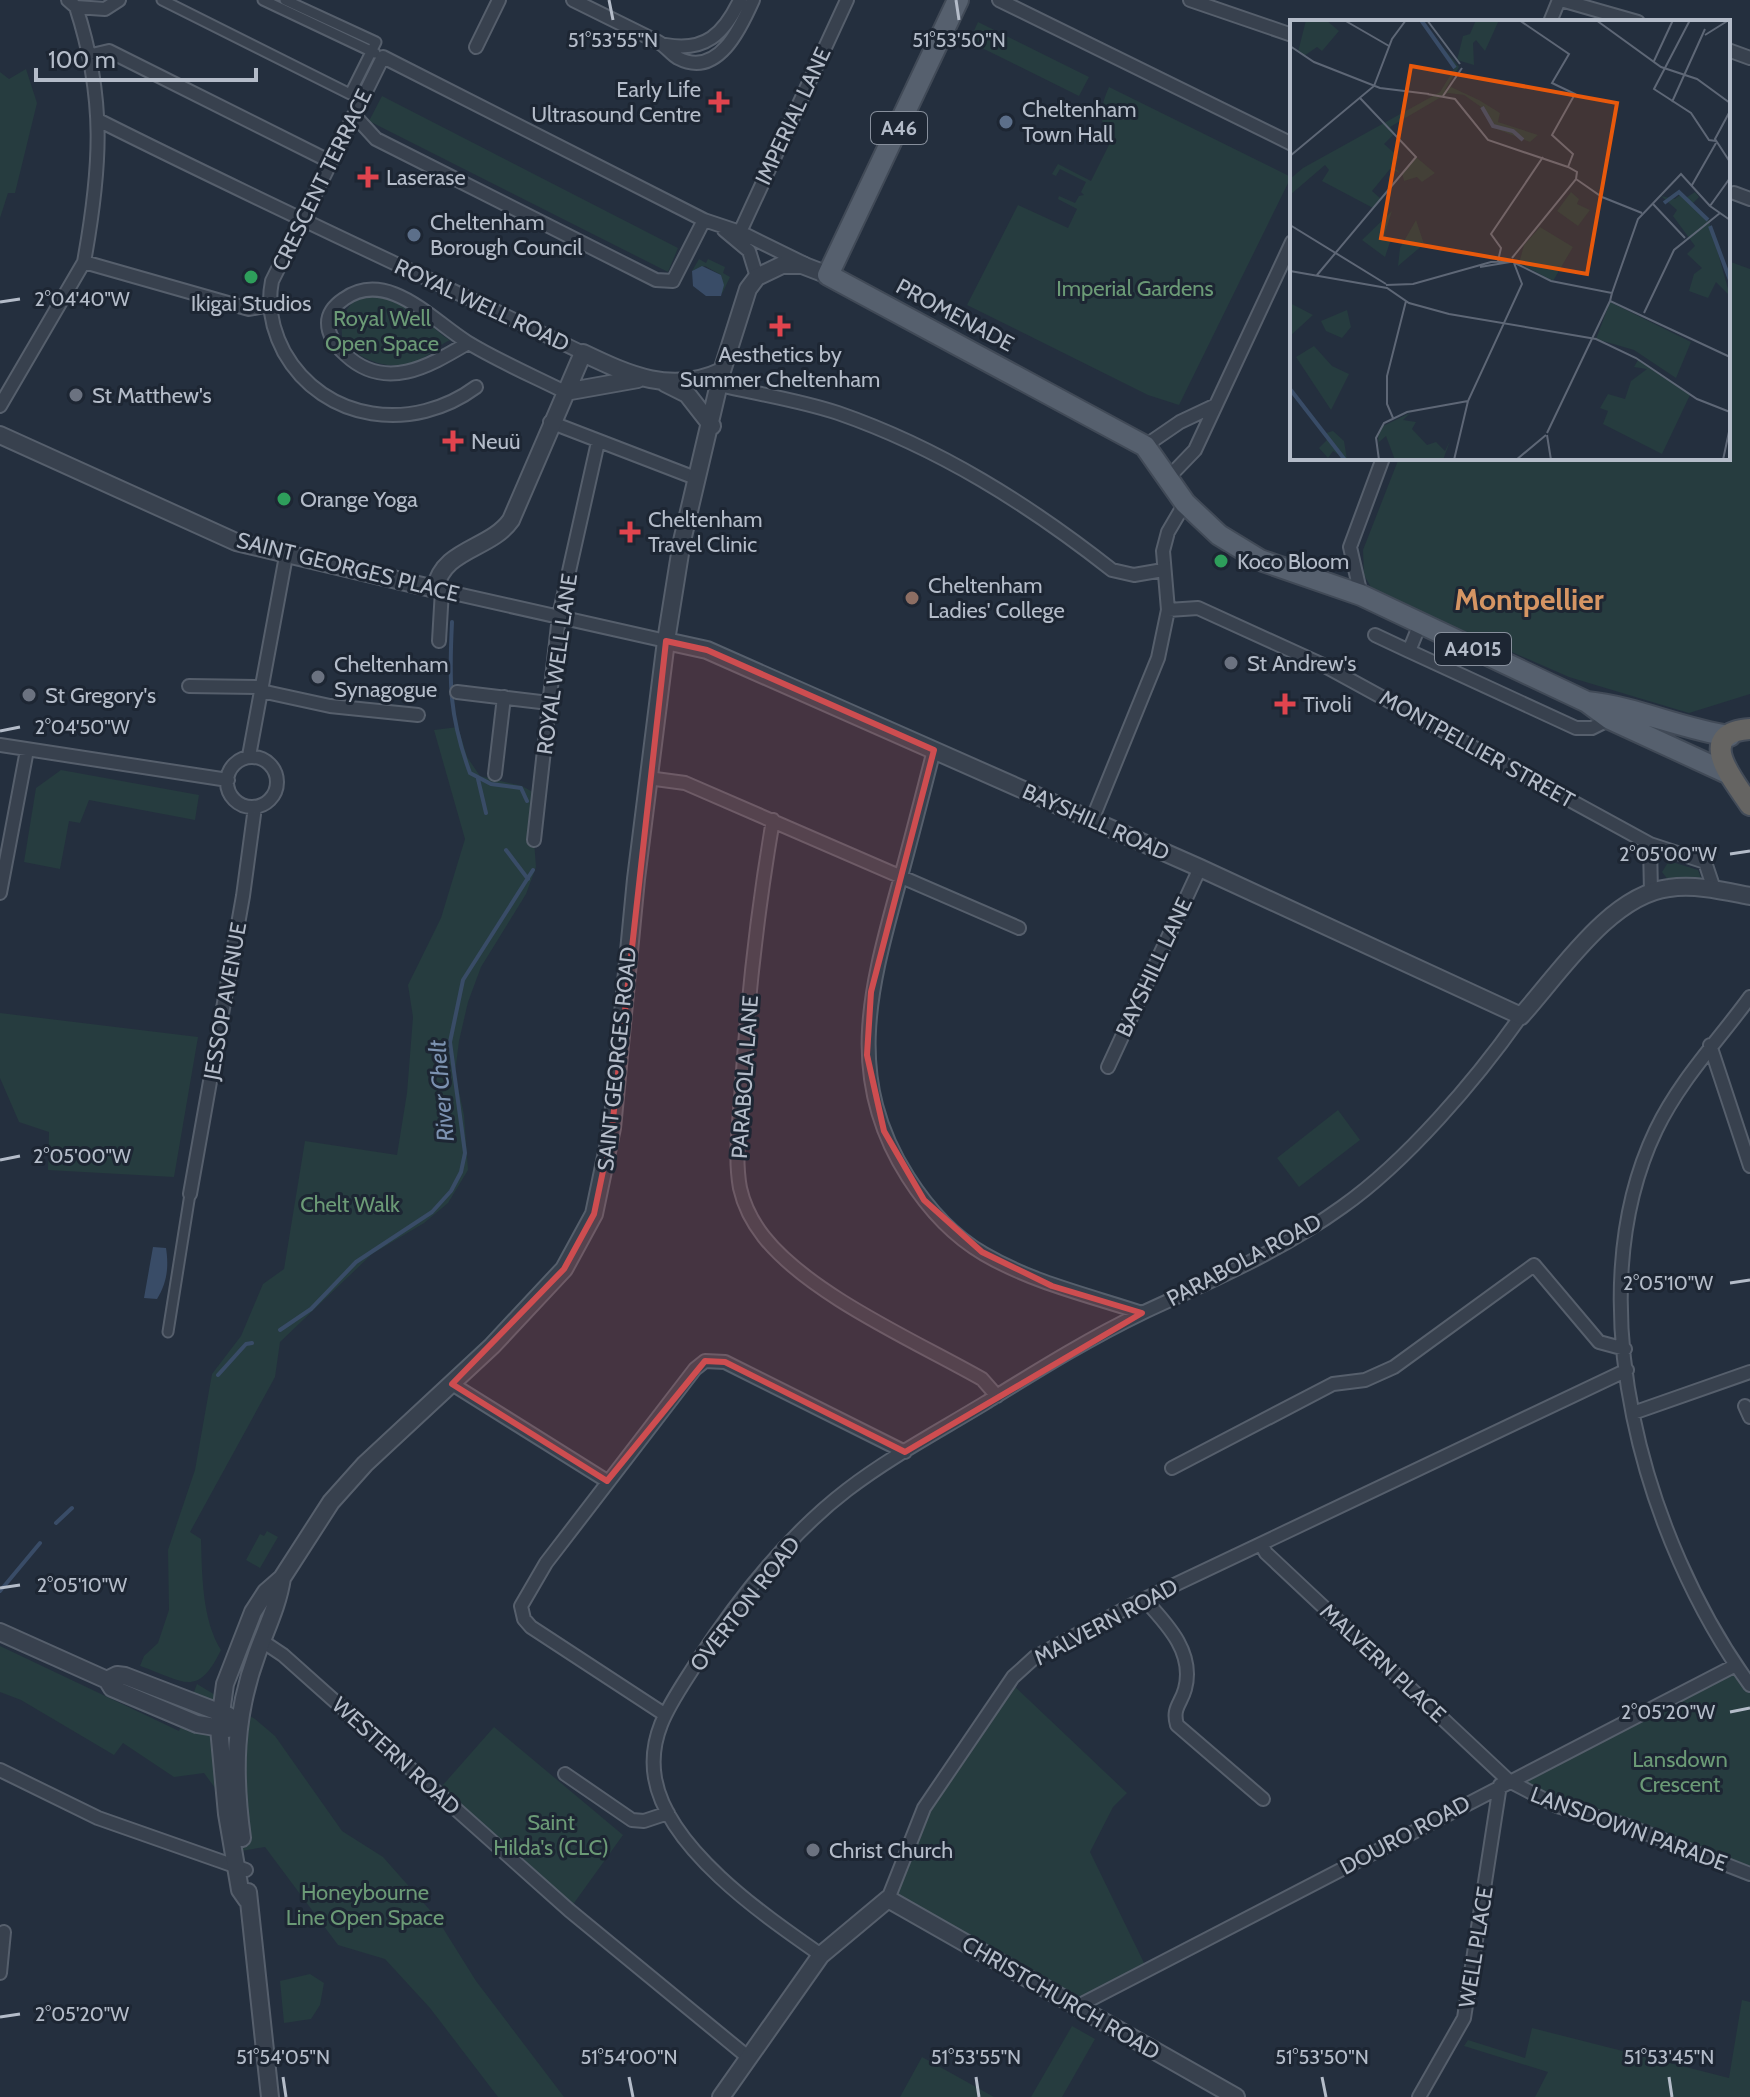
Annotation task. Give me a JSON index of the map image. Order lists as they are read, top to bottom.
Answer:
{
  "streets": {
    "main road": ["A46", "PROMENADE", "A4015"],
    "street": [
      "IMPERIAL LANE",
      "CRESCENT TERRACE",
      "ROYAL WELL ROAD",
      "SAINT GEORGES PLACE",
      "ROYAL WELL LANE",
      "MONTPELLIER STREET",
      "BAYSHILL ROAD",
      "BAYSHILL LANE",
      "JESSOP AVENUE",
      "SAINT GEORGES ROAD",
      "PARABOLA LANE",
      "PARABOLA ROAD",
      "OVERTON ROAD",
      "MALVERN ROAD",
      "MALVERN PLACE",
      "WESTERN ROAD",
      "LANSDOWN PARADE",
      "DOURO ROAD",
      "WELL PLACE",
      "CHRISTCHURCH ROAD"
    ]
  },
  "crossings": [
    ["IMPERIAL LANE", "PROMENADE"],
    ["A46", "PROMENADE"],
    ["A46", "A4015"],
    ["CRESCENT TERRACE", "ROYAL WELL ROAD"],
    ["CRESCENT TERRACE", "PROMENADE"],
    ["ROYAL WELL ROAD", "SAINT GEORGES ROAD"],
    ["PROMENADE", "A4015"],
    ["SAINT GEORGES PLACE", "ROYAL WELL LANE"],
    ["SAINT GEORGES PLACE", "BAYSHILL ROAD"],
    ["SAINT GEORGES PLACE", "SAINT GEORGES ROAD"],
    ["A4015", "SAINT GEORGES ROAD"],
    ["MONTPELLIER STREET", "PARABOLA ROAD"],
    ["BAYSHILL ROAD", "BAYSHILL LANE"],
    ["BAYSHILL ROAD", "SAINT GEORGES ROAD"],
    ["BAYSHILL ROAD", "PARABOLA ROAD"],
    ["SAINT GEORGES ROAD", "WESTERN ROAD"],
    ["PARABOLA LANE", "OVERTON ROAD"],
    ["PARABOLA ROAD", "OVERTON ROAD"],
    ["OVERTON ROAD", "MALVERN ROAD"],
    ["MALVERN ROAD", "MALVERN PLACE"],
    ["MALVERN ROAD", "WESTERN ROAD"],
    ["MALVERN ROAD", "CHRISTCHURCH ROAD"],
    ["MALVERN PLACE", "LANSDOWN PARADE"],
    ["MALVERN PLACE", "DOURO ROAD"],
    ["MALVERN PLACE", "WELL PLACE"],
    ["LANSDOWN PARADE", "DOURO ROAD"],
    ["LANSDOWN PARADE", "WELL PLACE"],
    ["DOURO ROAD", "WELL PLACE"],
    ["DOURO ROAD", "CHRISTCHURCH ROAD"]
  ],
  "districts": ["Montpellier"],
  "water": ["River Chelt"],
  "parks": [
    "Imperial Gardens",
    "Royal Well Open Space",
    "Chelt Walk",
    "Lansdown Crescent",
    "Saint Hilda's (CLC)",
    "Honeybourne Line Open Space"
  ],
  "places": {
    "health": [
      "Early Life Ultrasound Centre",
      "Laserase",
      "Aesthetics by Summer Cheltenham",
      "Neuü",
      "Cheltenham Travel Clinic",
      "Tivoli"
    ],
    "other": [
      "Cheltenham Town Hall",
      "Cheltenham Borough Council",
      "Ikigai Studios",
      "St Matthew's",
      "Orange Yoga",
      "Koco Bloom",
      "Cheltenham Ladies' College",
      "St Andrew's",
      "Cheltenham Synagogue",
      "St Gregory's",
      "Christ Church"
    ]
  },
  "scale_bar": "100 m",
  "coordinates": [
    "51°53'55\"N",
    "51°53'50\"N",
    "2°04'40\"W",
    "2°04'50\"W",
    "2°05'00\"W",
    "2°05'10\"W",
    "2°05'20\"W",
    "51°54'05\"N",
    "51°54'00\"N",
    "51°53'45\"N"
  ]
}
